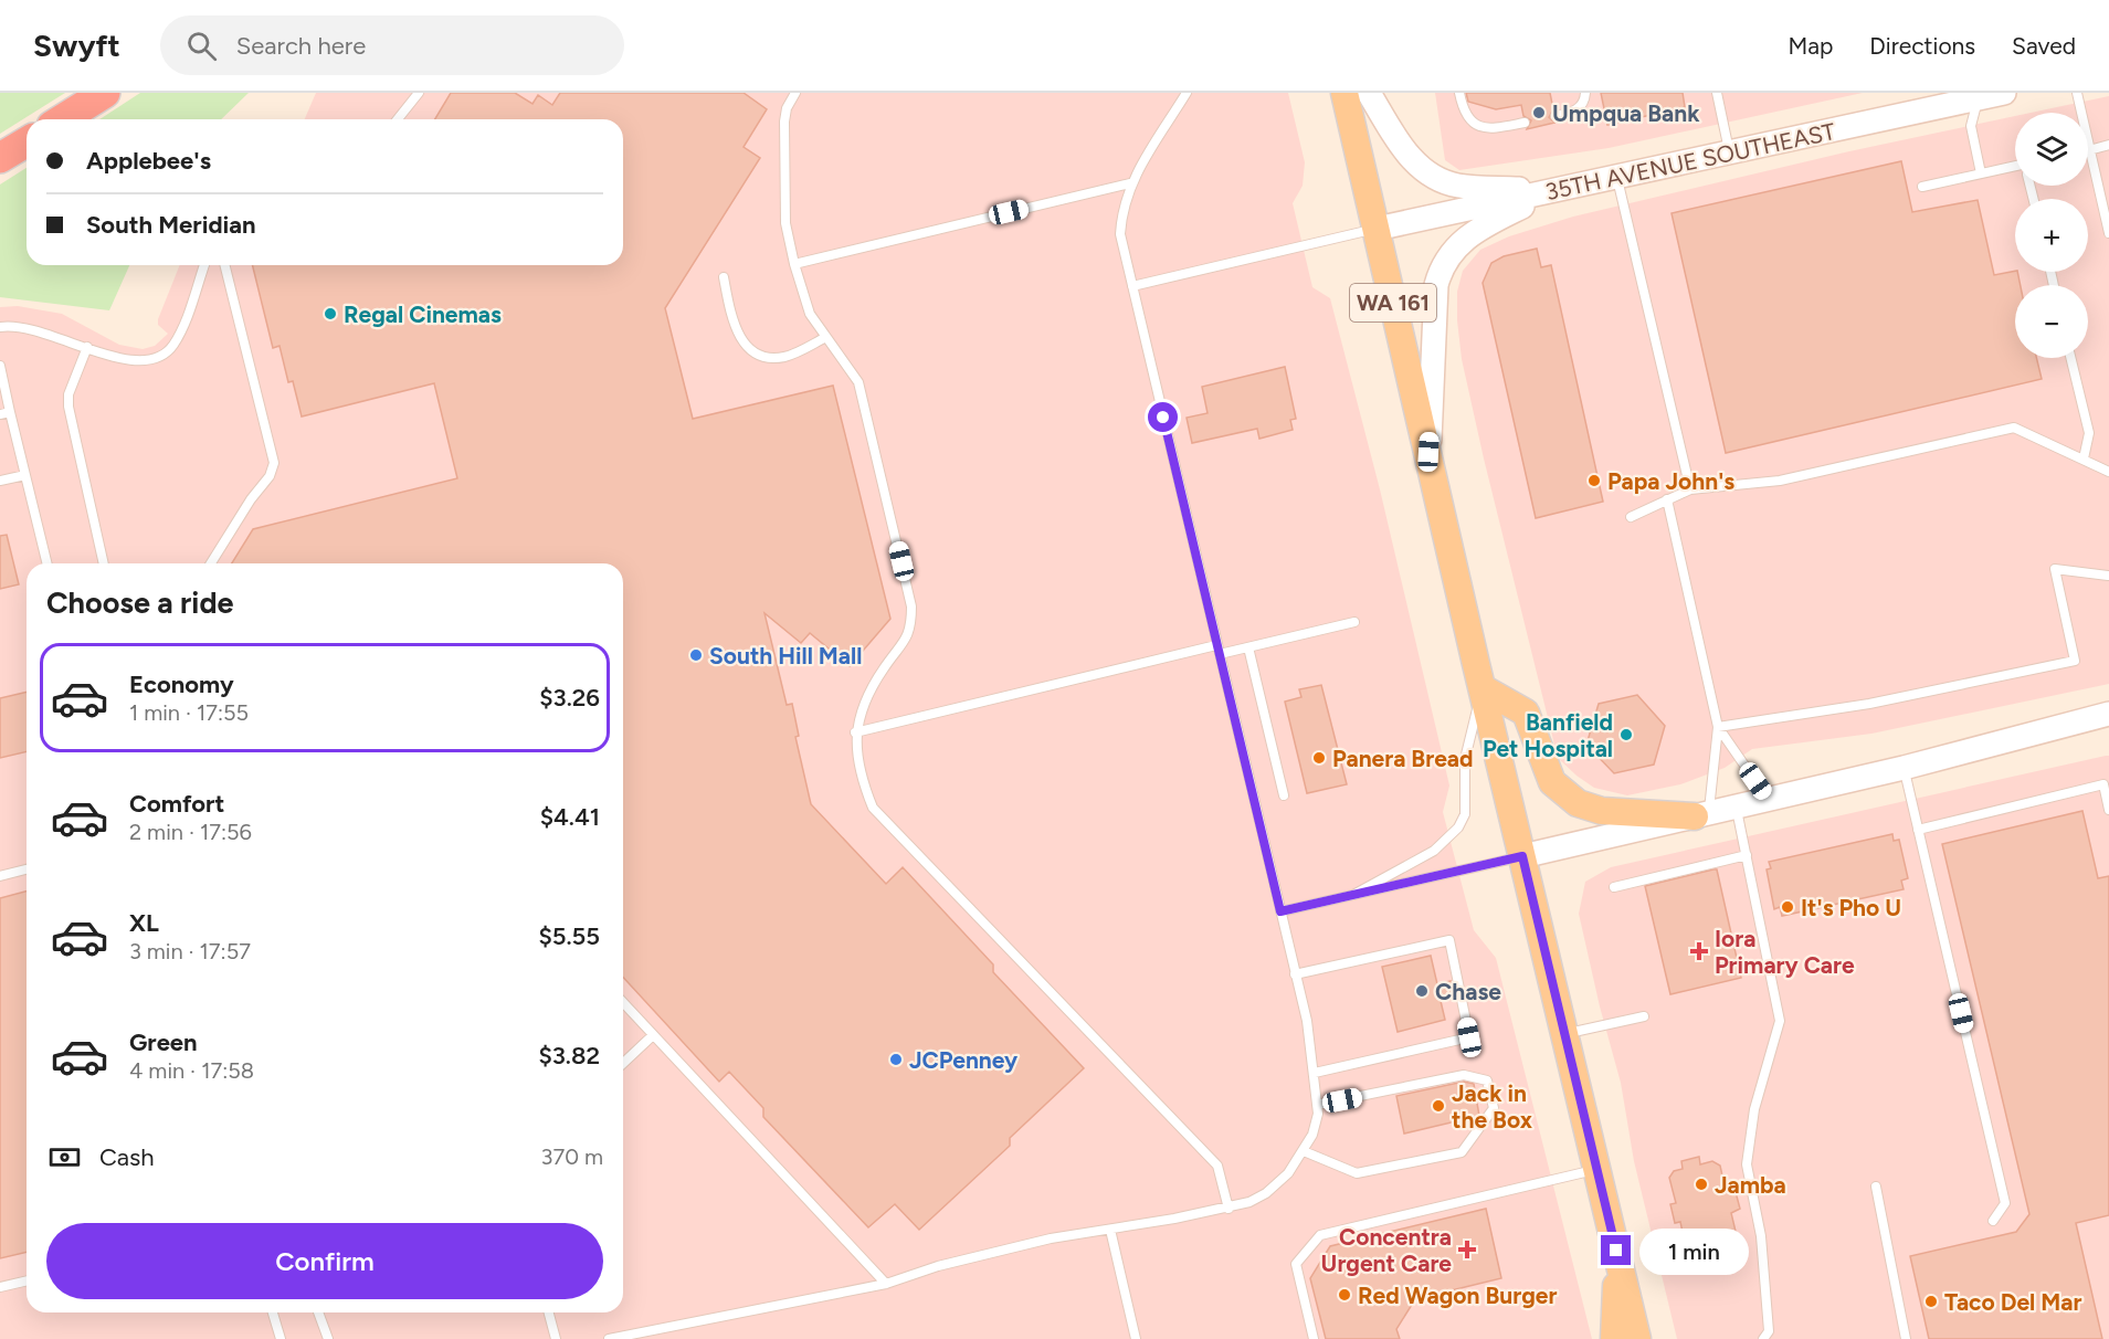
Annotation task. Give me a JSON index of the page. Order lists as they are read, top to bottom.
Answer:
{
  "streets": {
    "main road": ["WA 161"],
    "street": ["35TH AVENUE SOUTHEAST"]
  },
  "crossings": [
    ["35TH AVENUE SOUTHEAST", "WA 161"]
  ],
  "places": {
    "other": [
      "Umpqua Bank",
      "Regal Cinemas",
      "Papa John's",
      "South Hill Mall",
      "Banfield Pet Hospital",
      "Panera Bread",
      "It's Pho U",
      "Chase",
      "JCPenney",
      "Jack in the Box",
      "Jamba",
      "Red Wagon Burger",
      "Taco Del Mar"
    ],
    "health": ["Iora Primary Care", "Concentra Urgent Care"]
  },
  "page": {
    "header": "Swyft",
    "search": "Search here",
    "nav": ["Map", "Directions", "Saved"],
    "map_buttons": ["+", "−"],
    "banner": ["Applebee's", "South Meridian"],
    "heading": "Choose a ride",
    "list": [
      {
        "name": "Economy",
        "note": "1 min · 17:55",
        "value": "$3.26"
      },
      {
        "name": "Comfort",
        "note": "2 min · 17:56",
        "value": "$4.41"
      },
      {
        "name": "XL",
        "note": "3 min · 17:57",
        "value": "$5.55"
      },
      {
        "name": "Green",
        "note": "4 min · 17:58",
        "value": "$3.82"
      }
    ],
    "pay": ["Cash", "370 m"],
    "buttons": "Confirm",
    "bubble": "1 min"
  }
}
